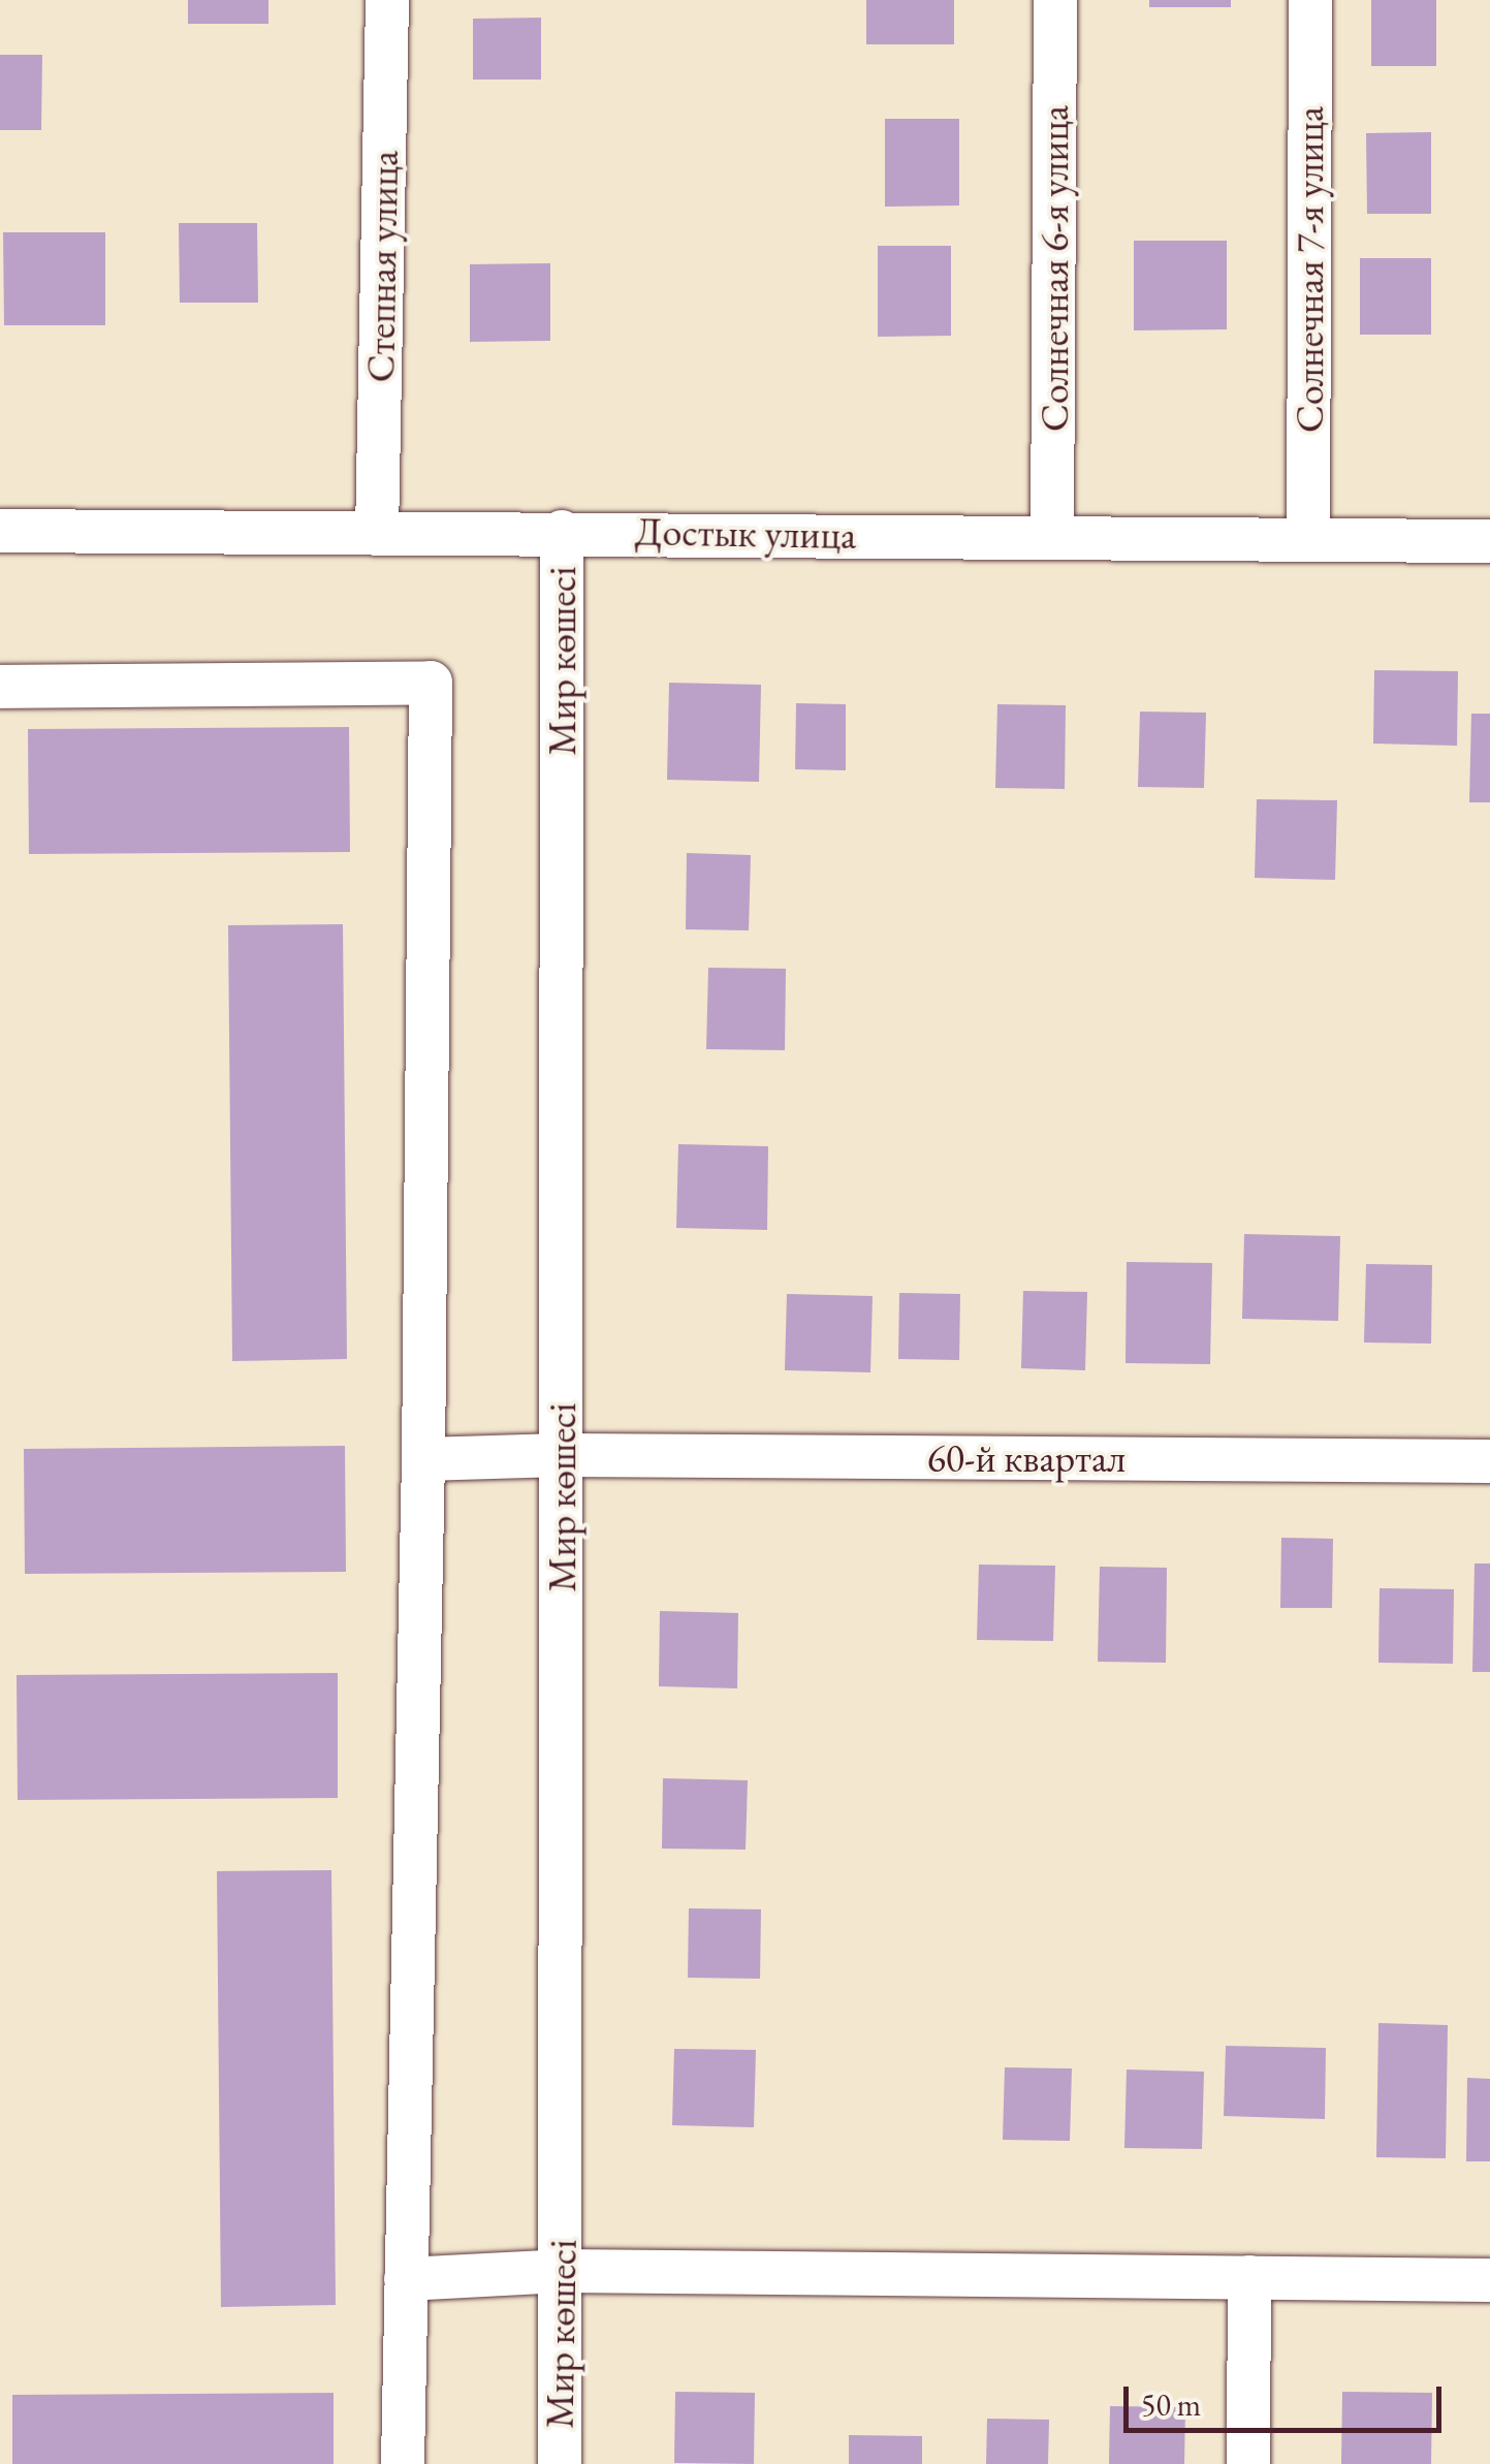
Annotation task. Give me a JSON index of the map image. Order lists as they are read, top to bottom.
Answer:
{
  "streets": {
    "street": [
      "Степная улица",
      "Солнечная 6-я улица",
      "Солнечная 7-я улица",
      "Достык улица",
      "Мир көшесі",
      "60-й квартал"
    ]
  },
  "crossings": [
    ["Степная улица", "Достык улица"],
    ["Солнечная 6-я улица", "Достык улица"],
    ["Солнечная 7-я улица", "Достык улица"],
    ["Достык улица", "Мир көшесі"],
    ["Мир көшесі", "60-й квартал"]
  ],
  "scale_bar": "50 m"
}
